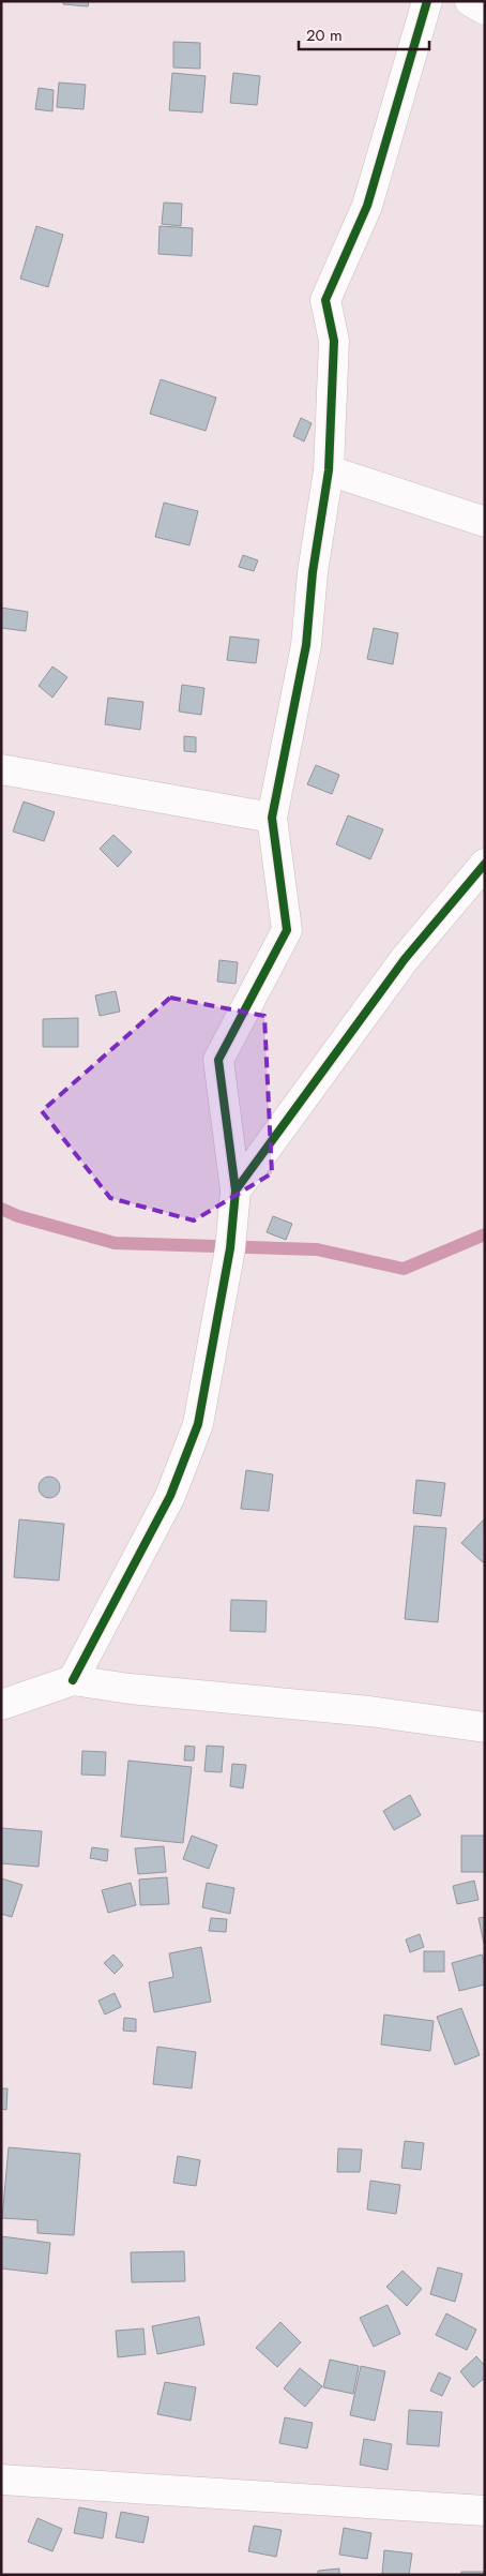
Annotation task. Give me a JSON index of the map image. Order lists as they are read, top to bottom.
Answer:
{
  "scale_bar": "20 m"
}
